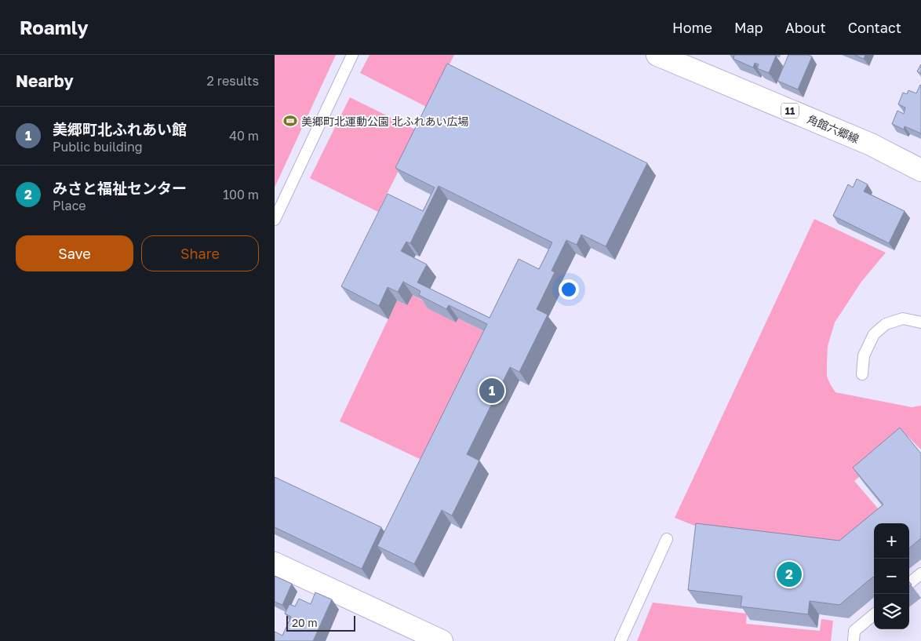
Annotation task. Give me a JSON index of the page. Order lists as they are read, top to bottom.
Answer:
{
  "streets": {
    "main road": ["11", "角館六郷線"]
  },
  "places": {
    "sports": ["美郷町北運動公園 北ふれあい広場"]
  },
  "scale_bar": "20 m",
  "page": {
    "header": "Roamly",
    "nav": [
      "Home",
      "Map",
      "About",
      "Contact"
    ],
    "heading": ["Nearby", "2 results"],
    "list": [
      {
        "mark": "1",
        "name": "美郷町北ふれあい館",
        "note": "Public building",
        "value": "40 m"
      },
      {
        "mark": "2",
        "name": "みさと福祉センター",
        "note": "Place",
        "value": "100 m"
      }
    ],
    "buttons": ["Save", "Share"],
    "pins": ["1", "2"],
    "map_buttons": ["+", "−"],
    "scale": "20 m"
  }
}
